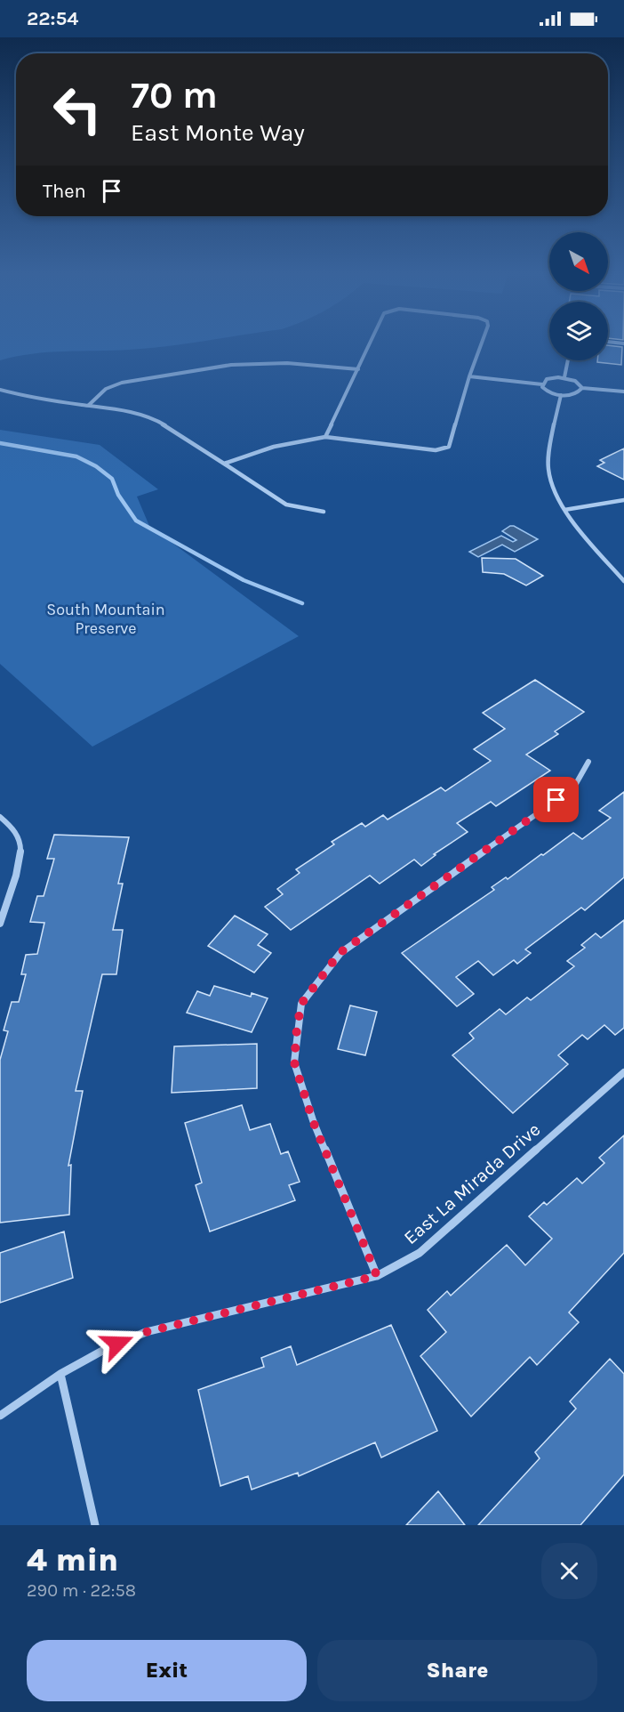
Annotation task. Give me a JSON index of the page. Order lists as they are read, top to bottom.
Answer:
{
  "streets": {
    "street": ["East La Mirada Drive"]
  },
  "parks": ["South Mountain Preserve"],
  "north": "bottom right",
  "page": {
    "status": "22:54",
    "turn": ["70 m", "East Monte Way"],
    "then": "Then",
    "heading": ["4 min", "290 m · 22:58"],
    "buttons": ["Exit", "Share"]
  }
}
